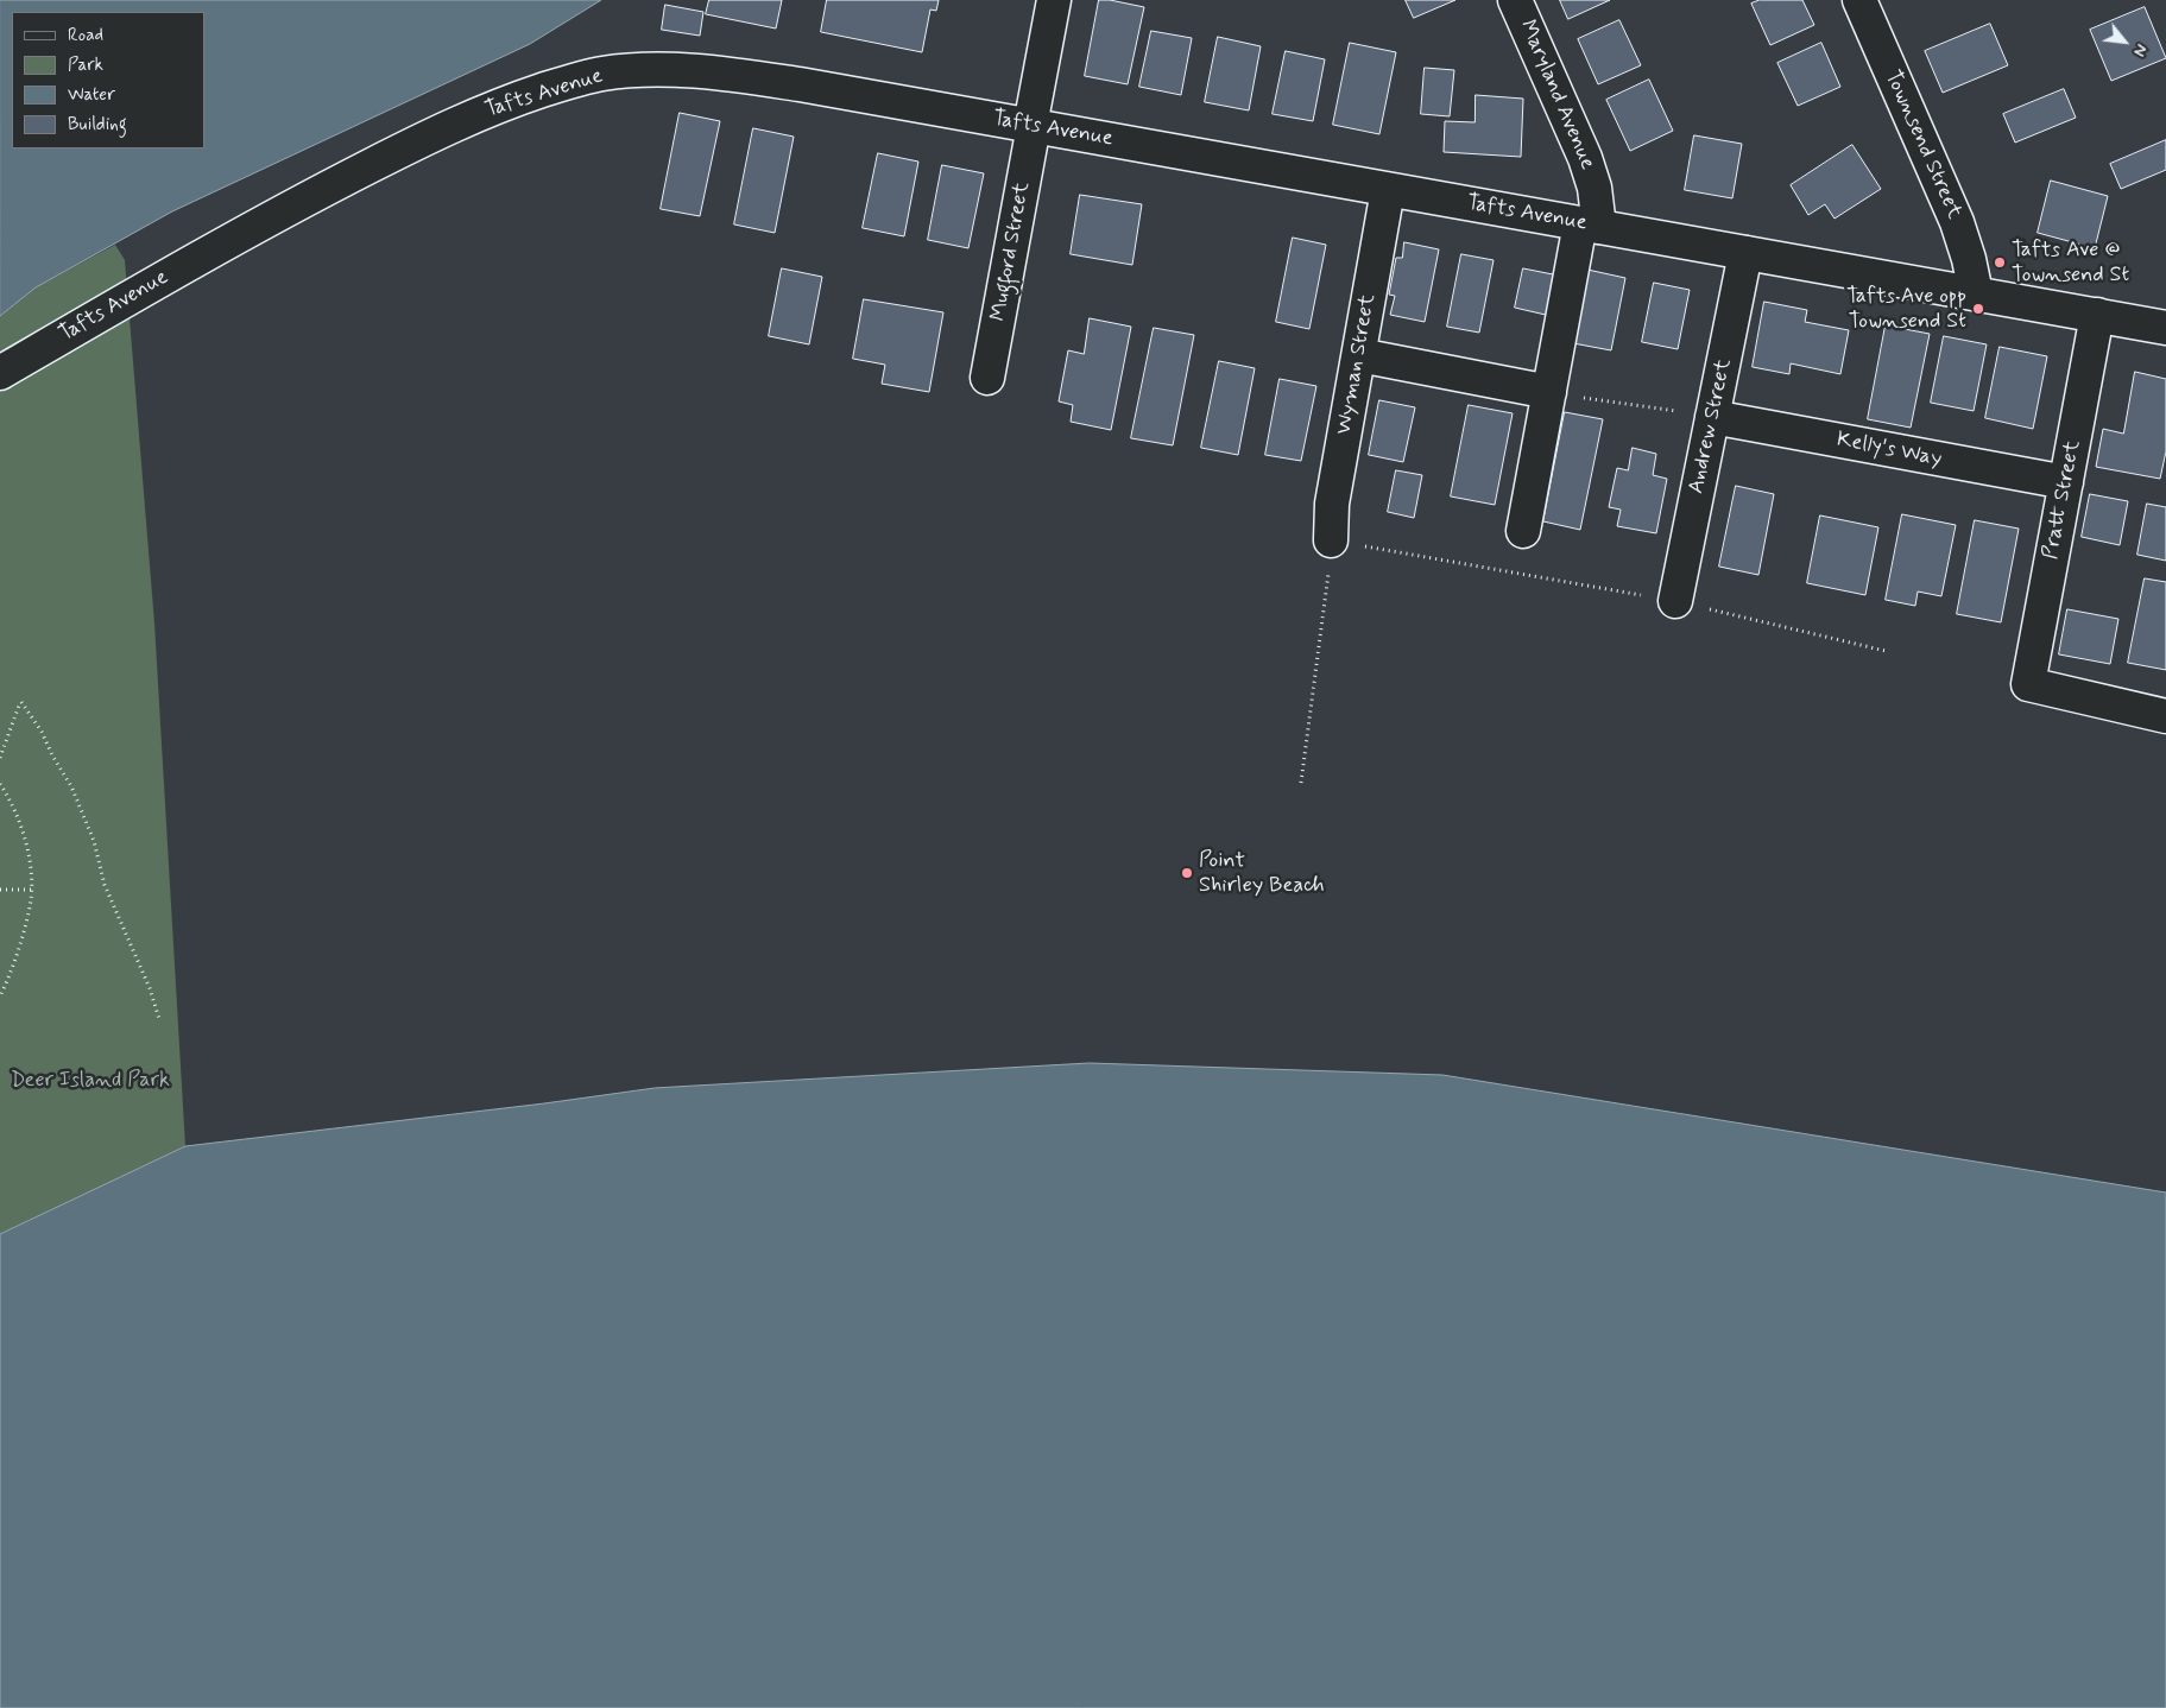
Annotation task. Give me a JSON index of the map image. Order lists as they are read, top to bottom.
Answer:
{
  "streets": {
    "main road": [
      "Tafts Avenue",
      "Maryland Avenue",
      "Townsend Street",
      "Mugford Street",
      "Wyman Street",
      "Andrew Street",
      "Kelly's Way",
      "Pratt Street"
    ]
  },
  "crossings": [
    ["Tafts Avenue", "Maryland Avenue"],
    ["Tafts Avenue", "Townsend Street"],
    ["Tafts Avenue", "Mugford Street"],
    ["Tafts Avenue", "Wyman Street"],
    ["Tafts Avenue", "Andrew Street"],
    ["Tafts Avenue", "Pratt Street"],
    ["Andrew Street", "Kelly's Way"],
    ["Kelly's Way", "Pratt Street"]
  ],
  "parks": ["Deer Island Park"],
  "places": ["Tafts Ave @ Townsend St", "Tafts Ave opp Townsend St", "Point Shirley Beach"],
  "legend": [
    "Road",
    "Park",
    "Water",
    "Building"
  ],
  "north": "bottom right"
}
